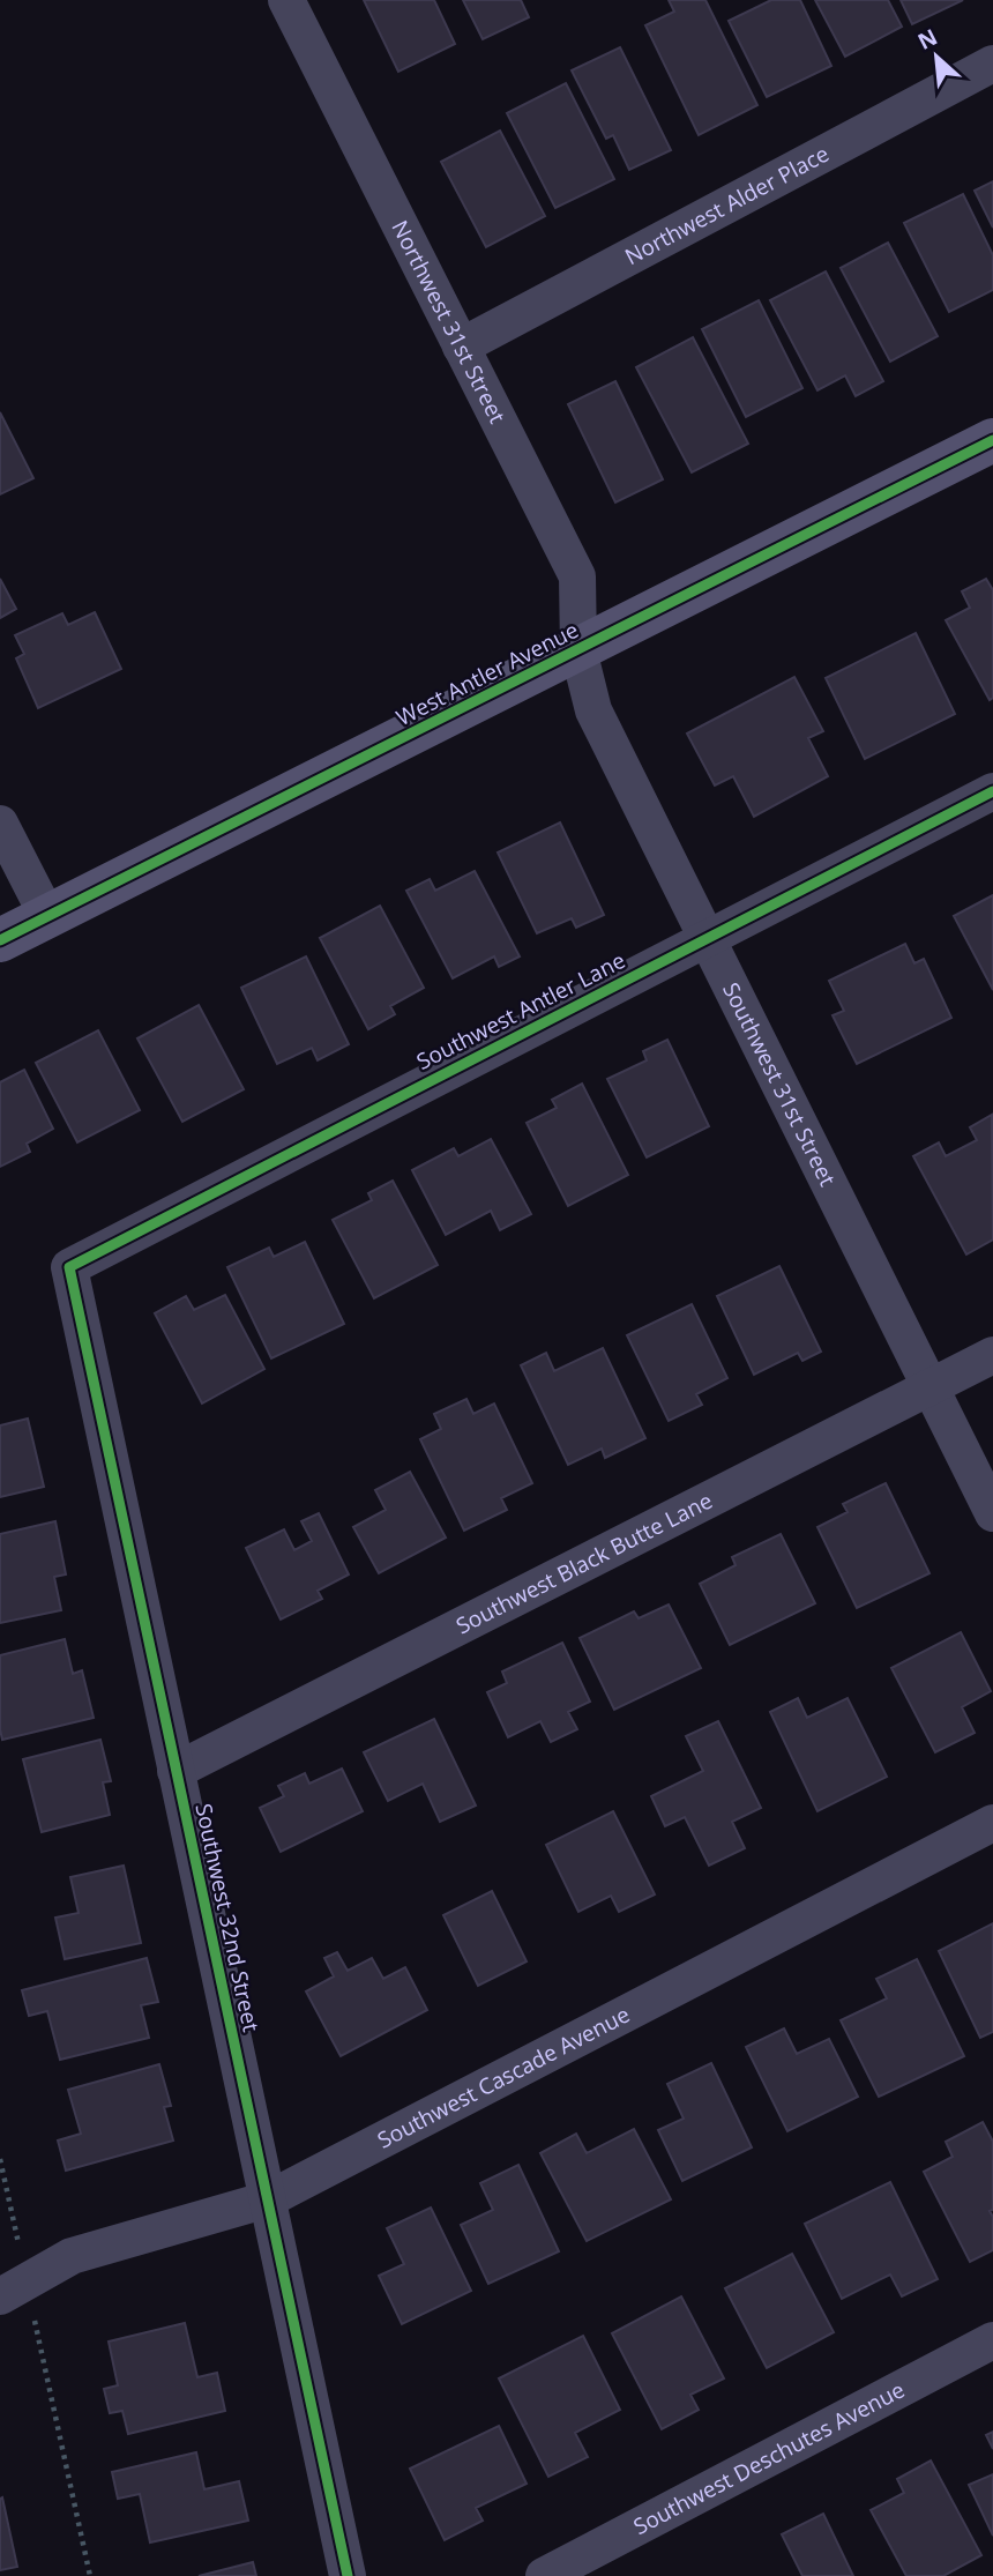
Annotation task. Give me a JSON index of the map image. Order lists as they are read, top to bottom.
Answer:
{
  "streets": {
    "street": [
      "Northwest Alder Place",
      "Northwest 31st Street",
      "West Antler Avenue",
      "Southwest Antler Lane",
      "Southwest 31st Street",
      "Southwest Black Butte Lane",
      "Southwest 32nd Street",
      "Southwest Cascade Avenue",
      "Southwest Deschutes Avenue"
    ]
  },
  "crossings": [
    ["Northwest Alder Place", "Northwest 31st Street"],
    ["Northwest 31st Street", "West Antler Avenue"],
    ["Northwest 31st Street", "Southwest 31st Street"],
    ["West Antler Avenue", "Southwest 31st Street"],
    ["Southwest Antler Lane", "Southwest 31st Street"],
    ["Southwest Antler Lane", "Southwest 32nd Street"],
    ["Southwest 31st Street", "Southwest Black Butte Lane"],
    ["Southwest Black Butte Lane", "Southwest 32nd Street"],
    ["Southwest 32nd Street", "Southwest Cascade Avenue"]
  ],
  "north": "top left"
}
